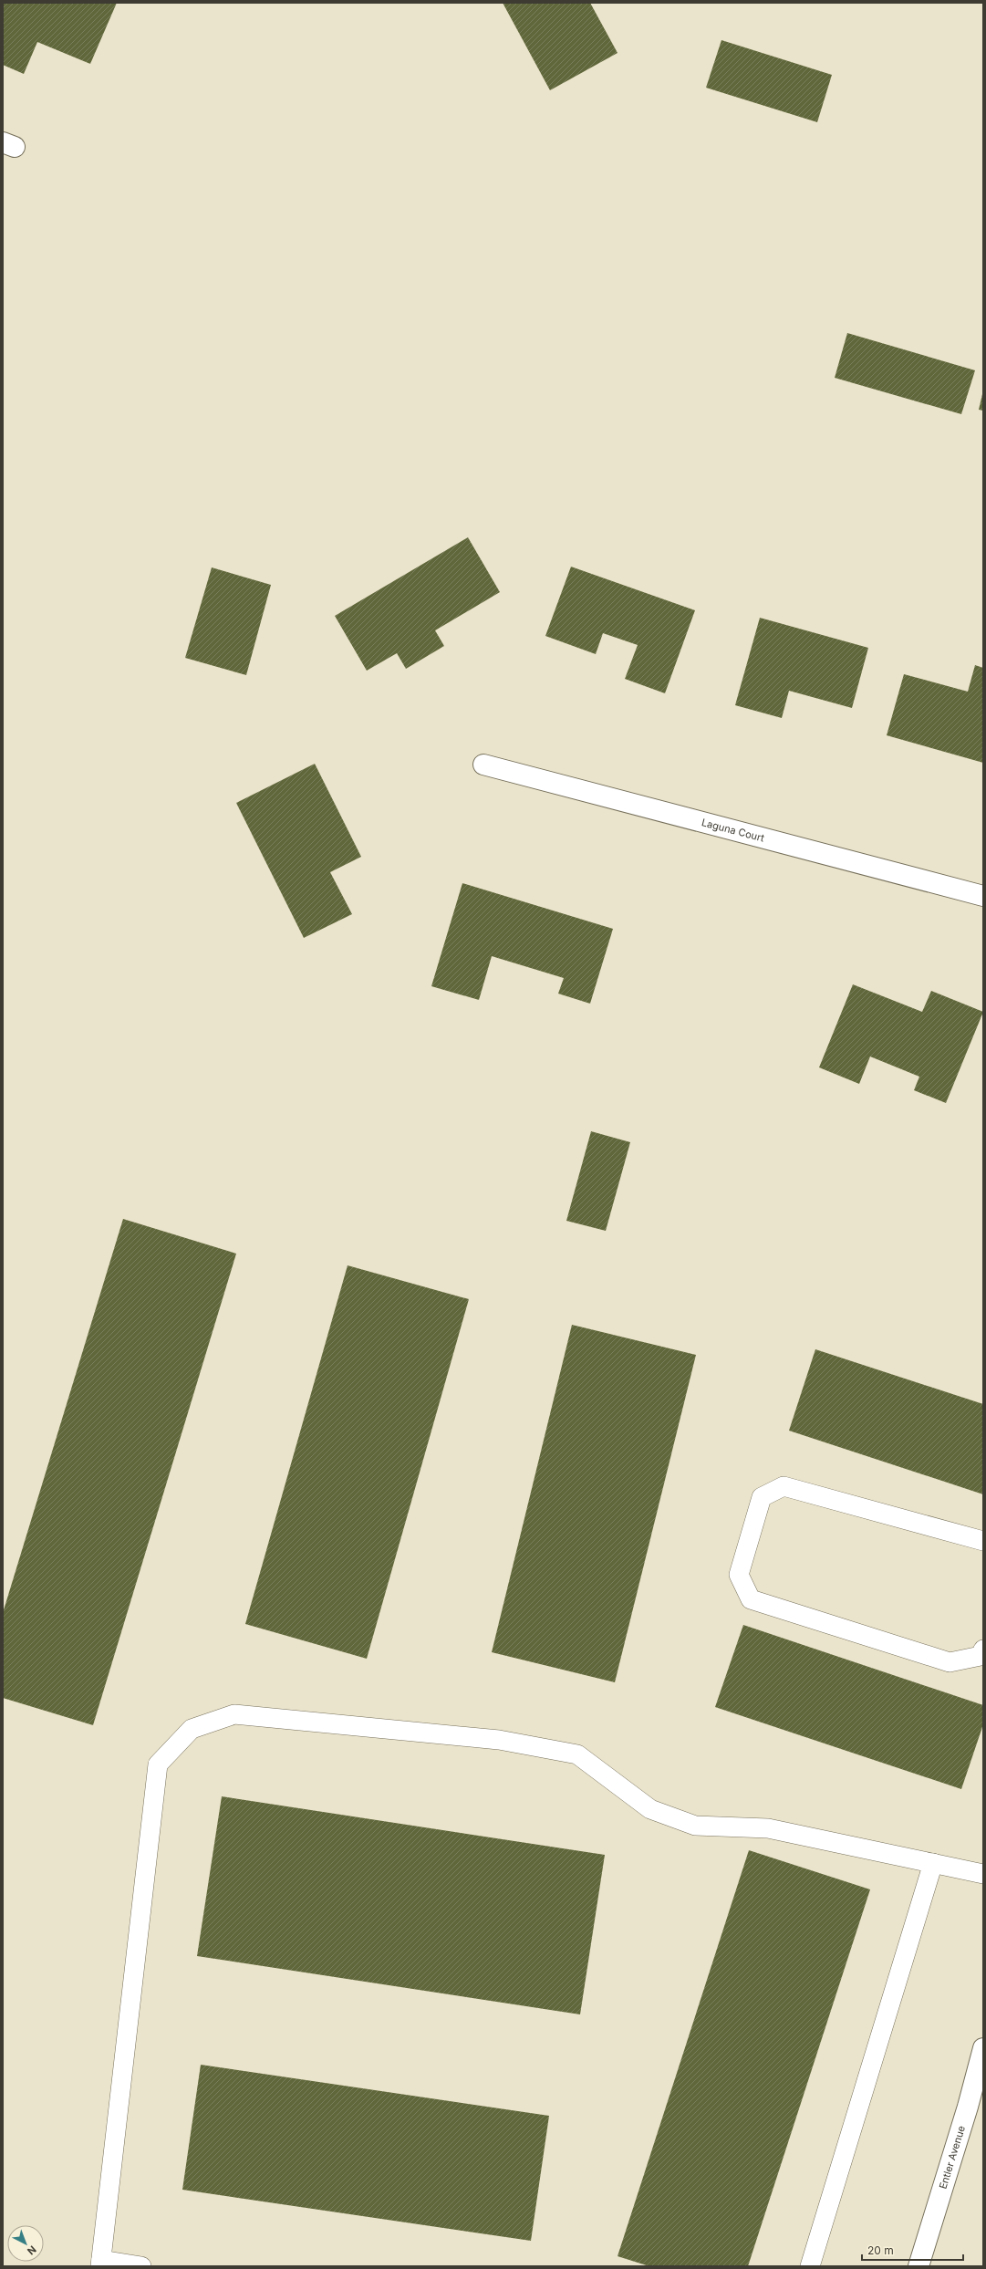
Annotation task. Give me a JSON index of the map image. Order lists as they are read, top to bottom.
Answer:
{
  "streets": {
    "street": ["Laguna Court", "Entler Avenue"]
  },
  "scale_bar": "20 m",
  "north": "bottom right"
}
